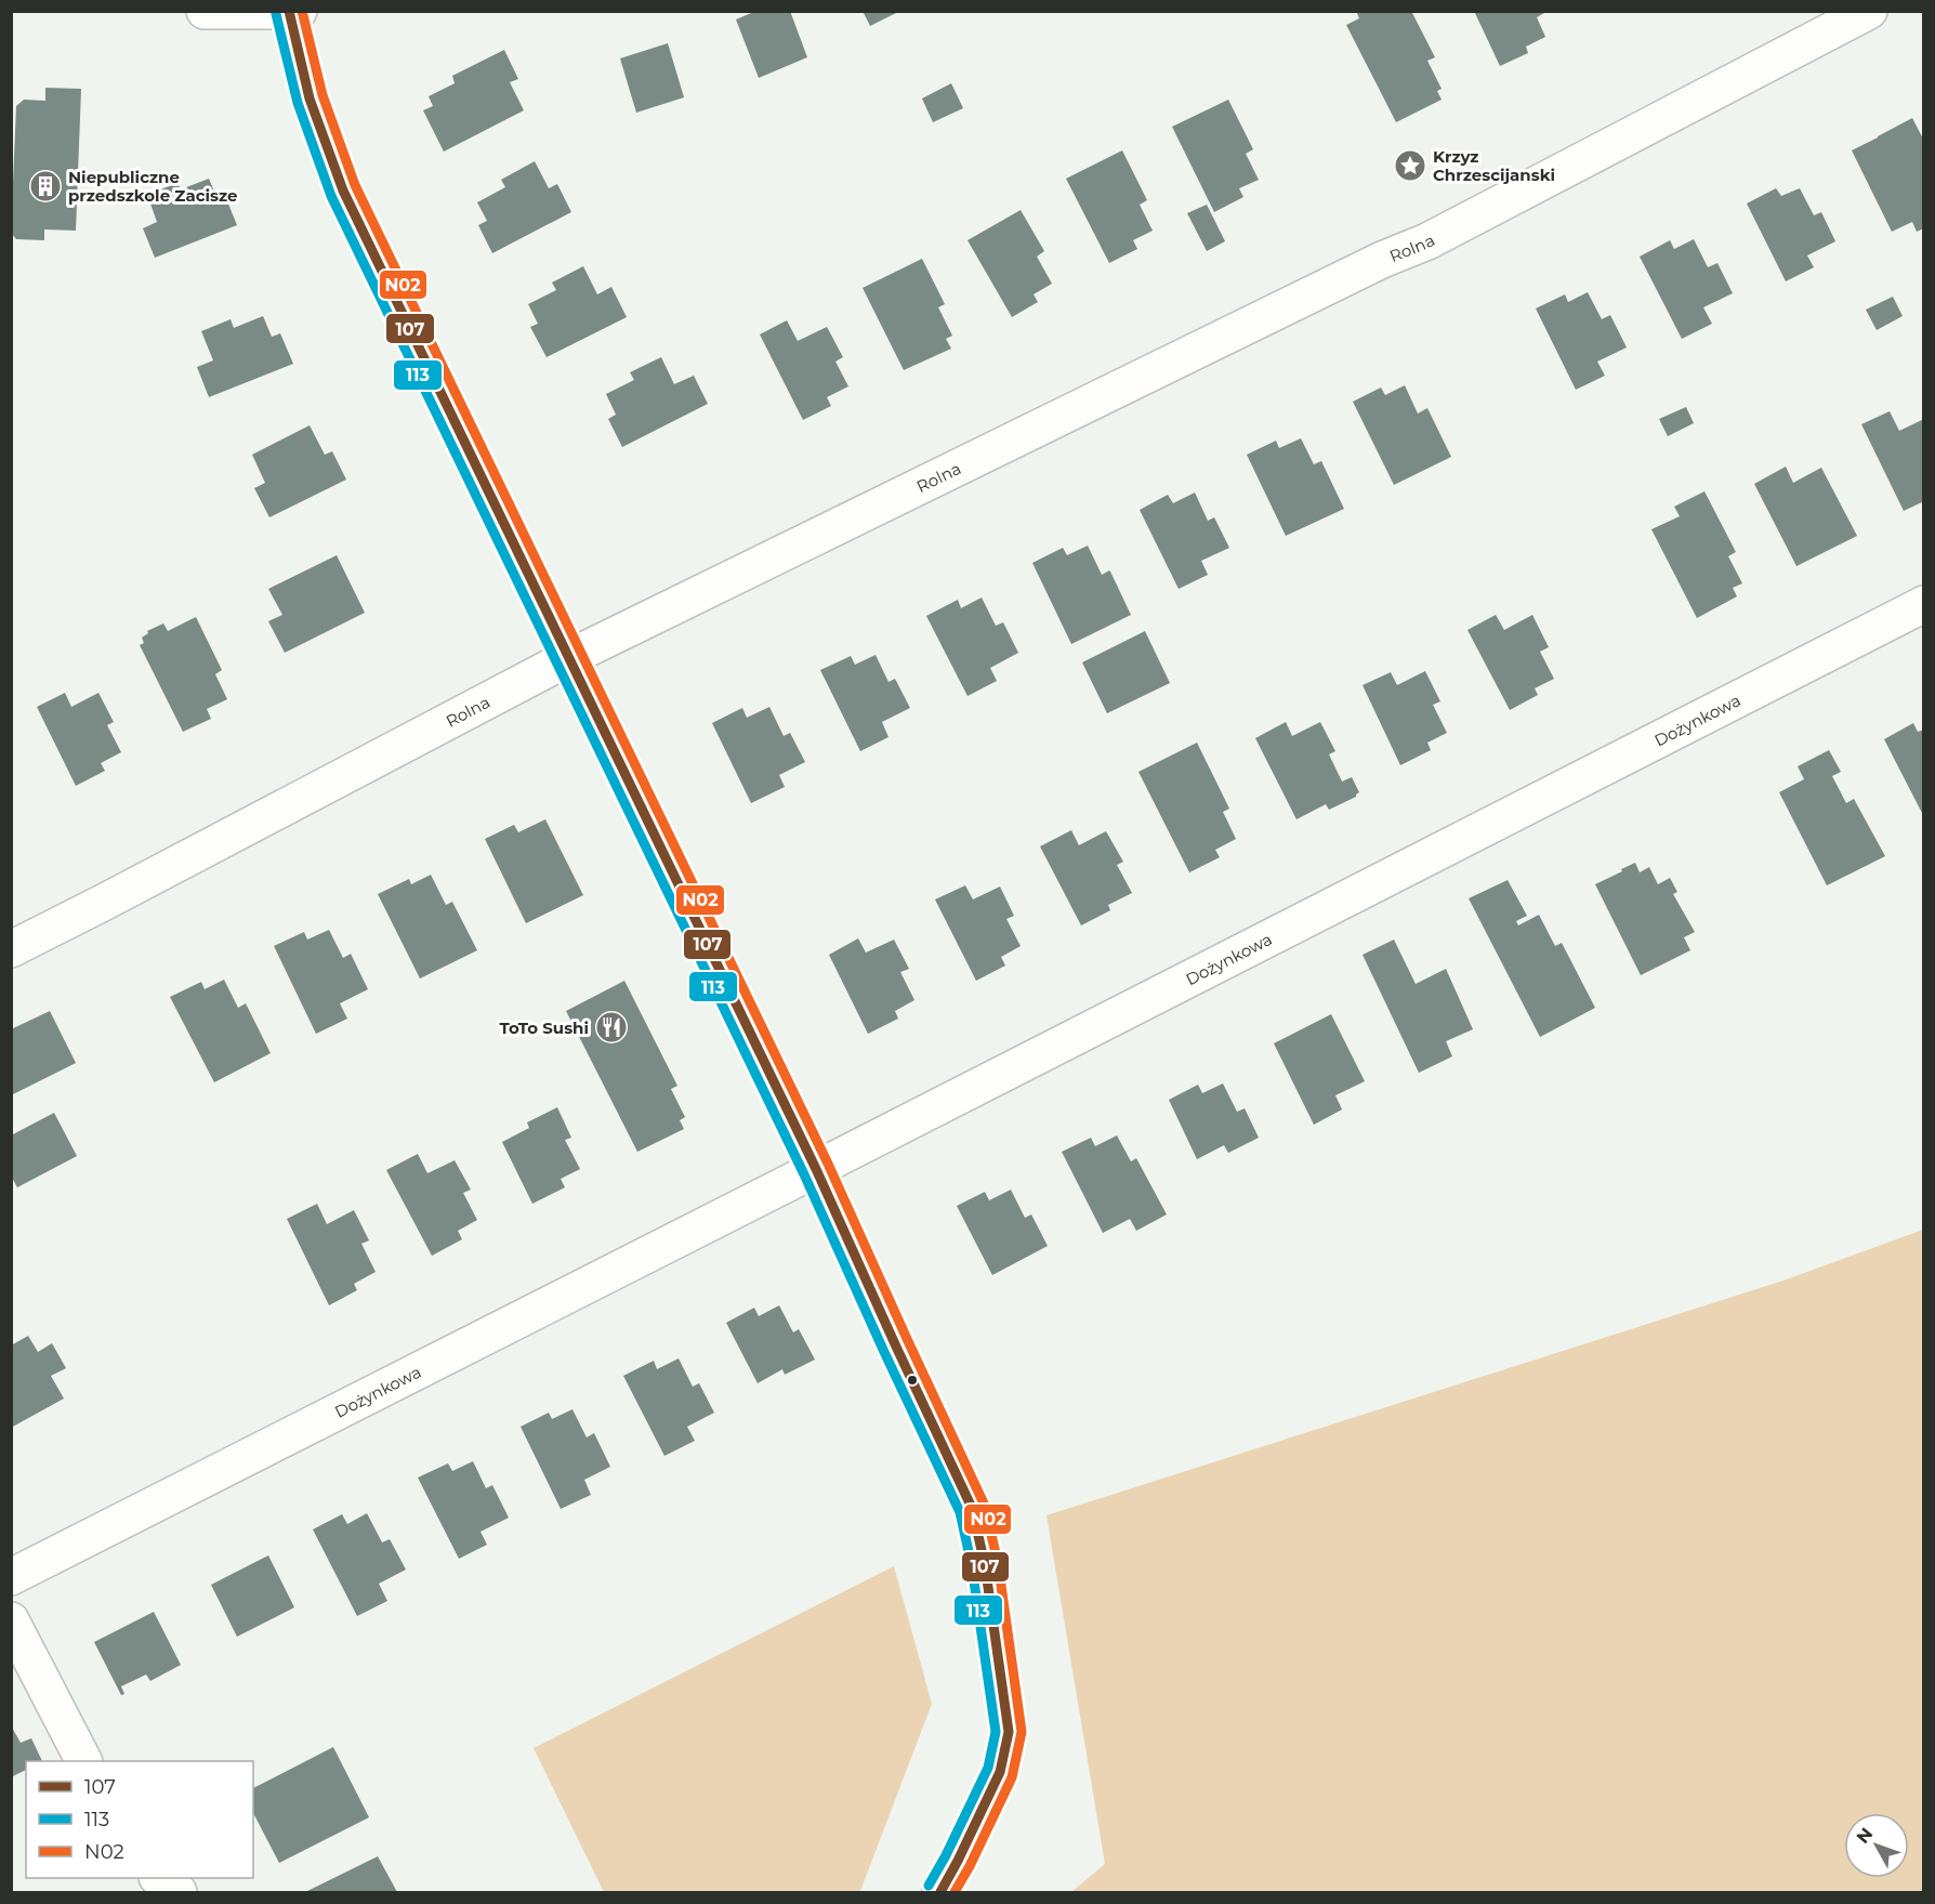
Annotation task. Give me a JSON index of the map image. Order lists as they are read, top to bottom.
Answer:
{
  "streets": {
    "street": ["Rolna", "Dożynkowa"]
  },
  "places": {
    "place": ["Krzyz Chrzescijanski"],
    "building": ["Niepubliczne przedszkole Zacisze"],
    "restaurant": ["ToTo Sushi"]
  },
  "lines": ["transit line 107", "transit line N02", "transit line 113"],
  "legend": ["107", "113", "N02"],
  "north": "top left"
}
